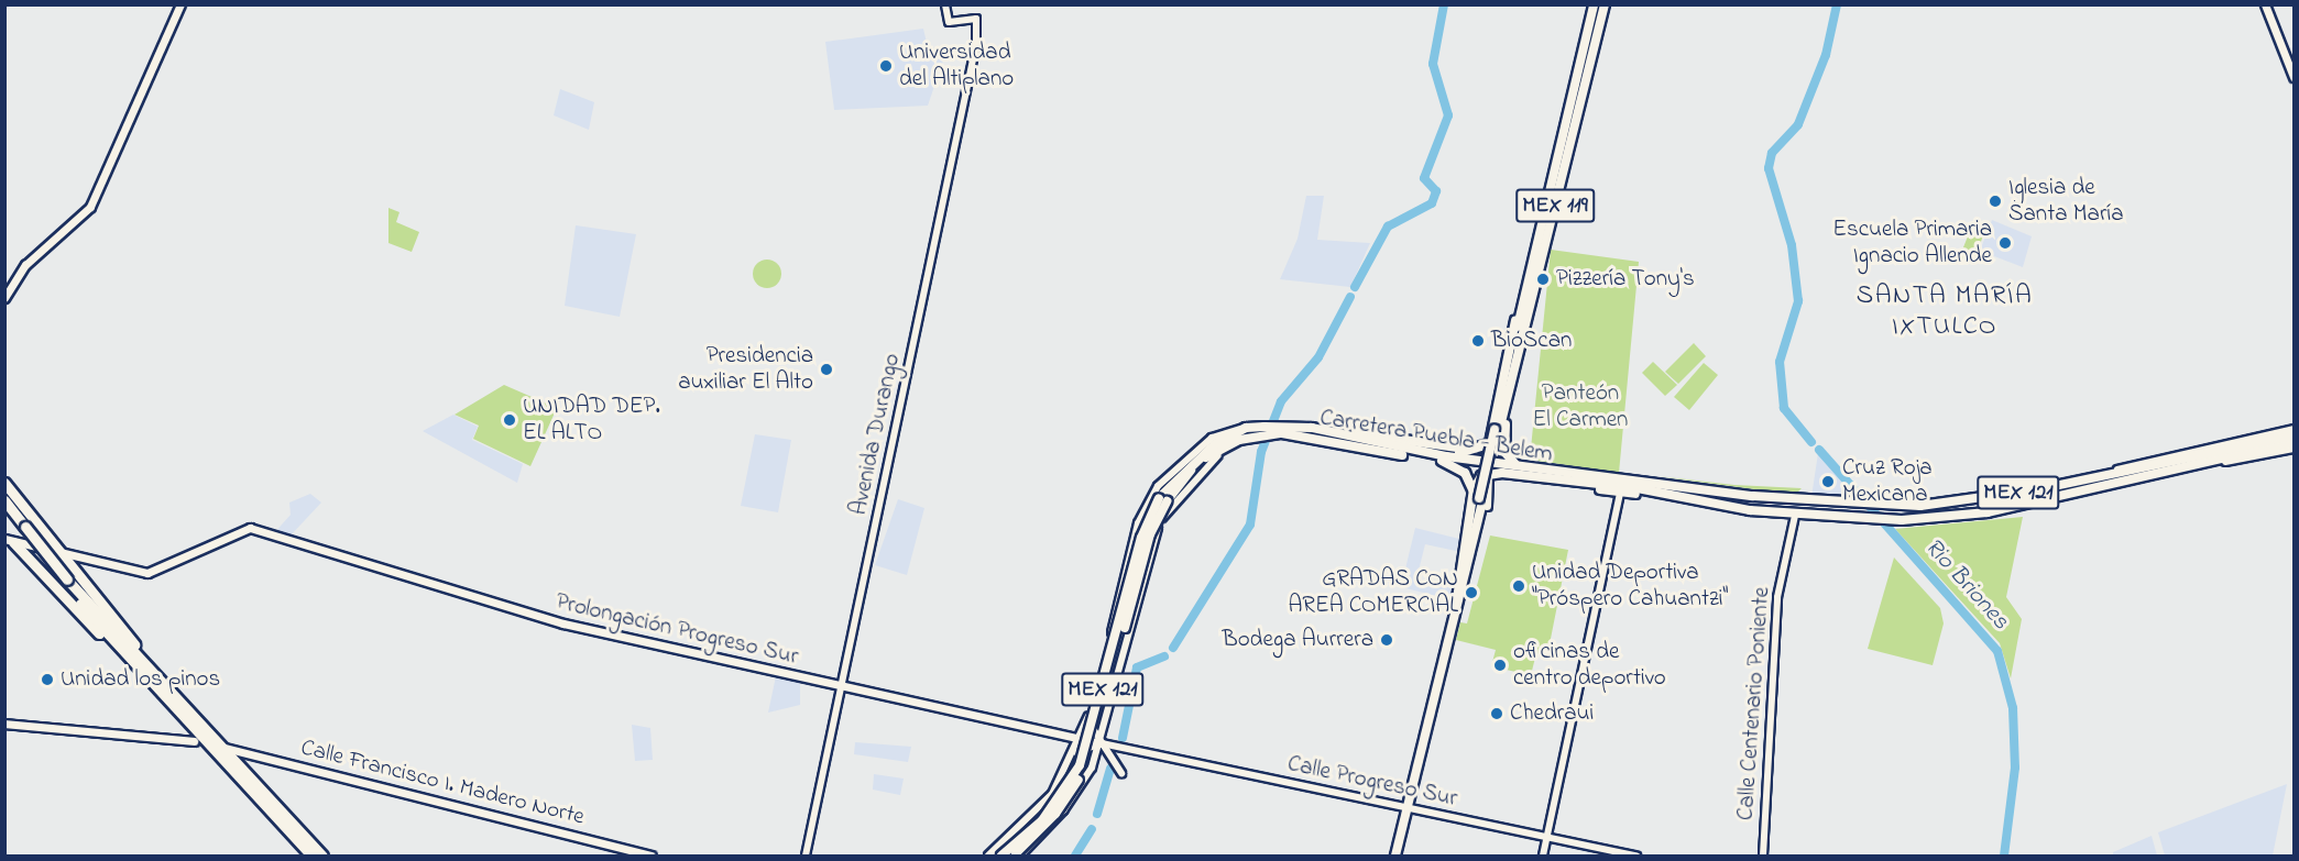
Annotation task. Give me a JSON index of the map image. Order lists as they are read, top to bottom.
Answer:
{
  "streets": {
    "main road": [
      "MEX 119",
      "Carretera Puebla - Belem",
      "MEX 121",
      "Prolongación Progreso Sur",
      "Calle Francisco I. Madero Norte"
    ],
    "street": ["Avenida Durango", "Calle Centenario Poniente", "Calle Progreso Sur"]
  },
  "crossings": [
    ["Avenida Durango", "Prolongación Progreso Sur"],
    ["Carretera Puebla - Belem", "Prolongación Progreso Sur"],
    ["Carretera Puebla - Belem", "Calle Centenario Poniente"],
    ["Prolongación Progreso Sur", "Calle Progreso Sur"]
  ],
  "districts": ["SANTA MARÍA IXTULCO"],
  "water": ["Rio Briones"],
  "parks": ["Panteón El Carmen"],
  "places": [
    "Universidad del Altiplano",
    "Iglesia de Santa María",
    "Escuela Primaria Ignacio Allende",
    "Pizzería Tony's",
    "BioScan",
    "Presidencia auxiliar El Alto",
    "UNIDAD DEP. EL ALTO",
    "Cruz Roja Mexicana",
    "Unidad Deportiva \"Próspero Cahuantzi\"",
    "GRADAS CON AREA COMERCIAL",
    "Bodega Aurrera",
    "oficinas de centro deportivo",
    "Unidad los pinos",
    "Chedraui"
  ]
}
